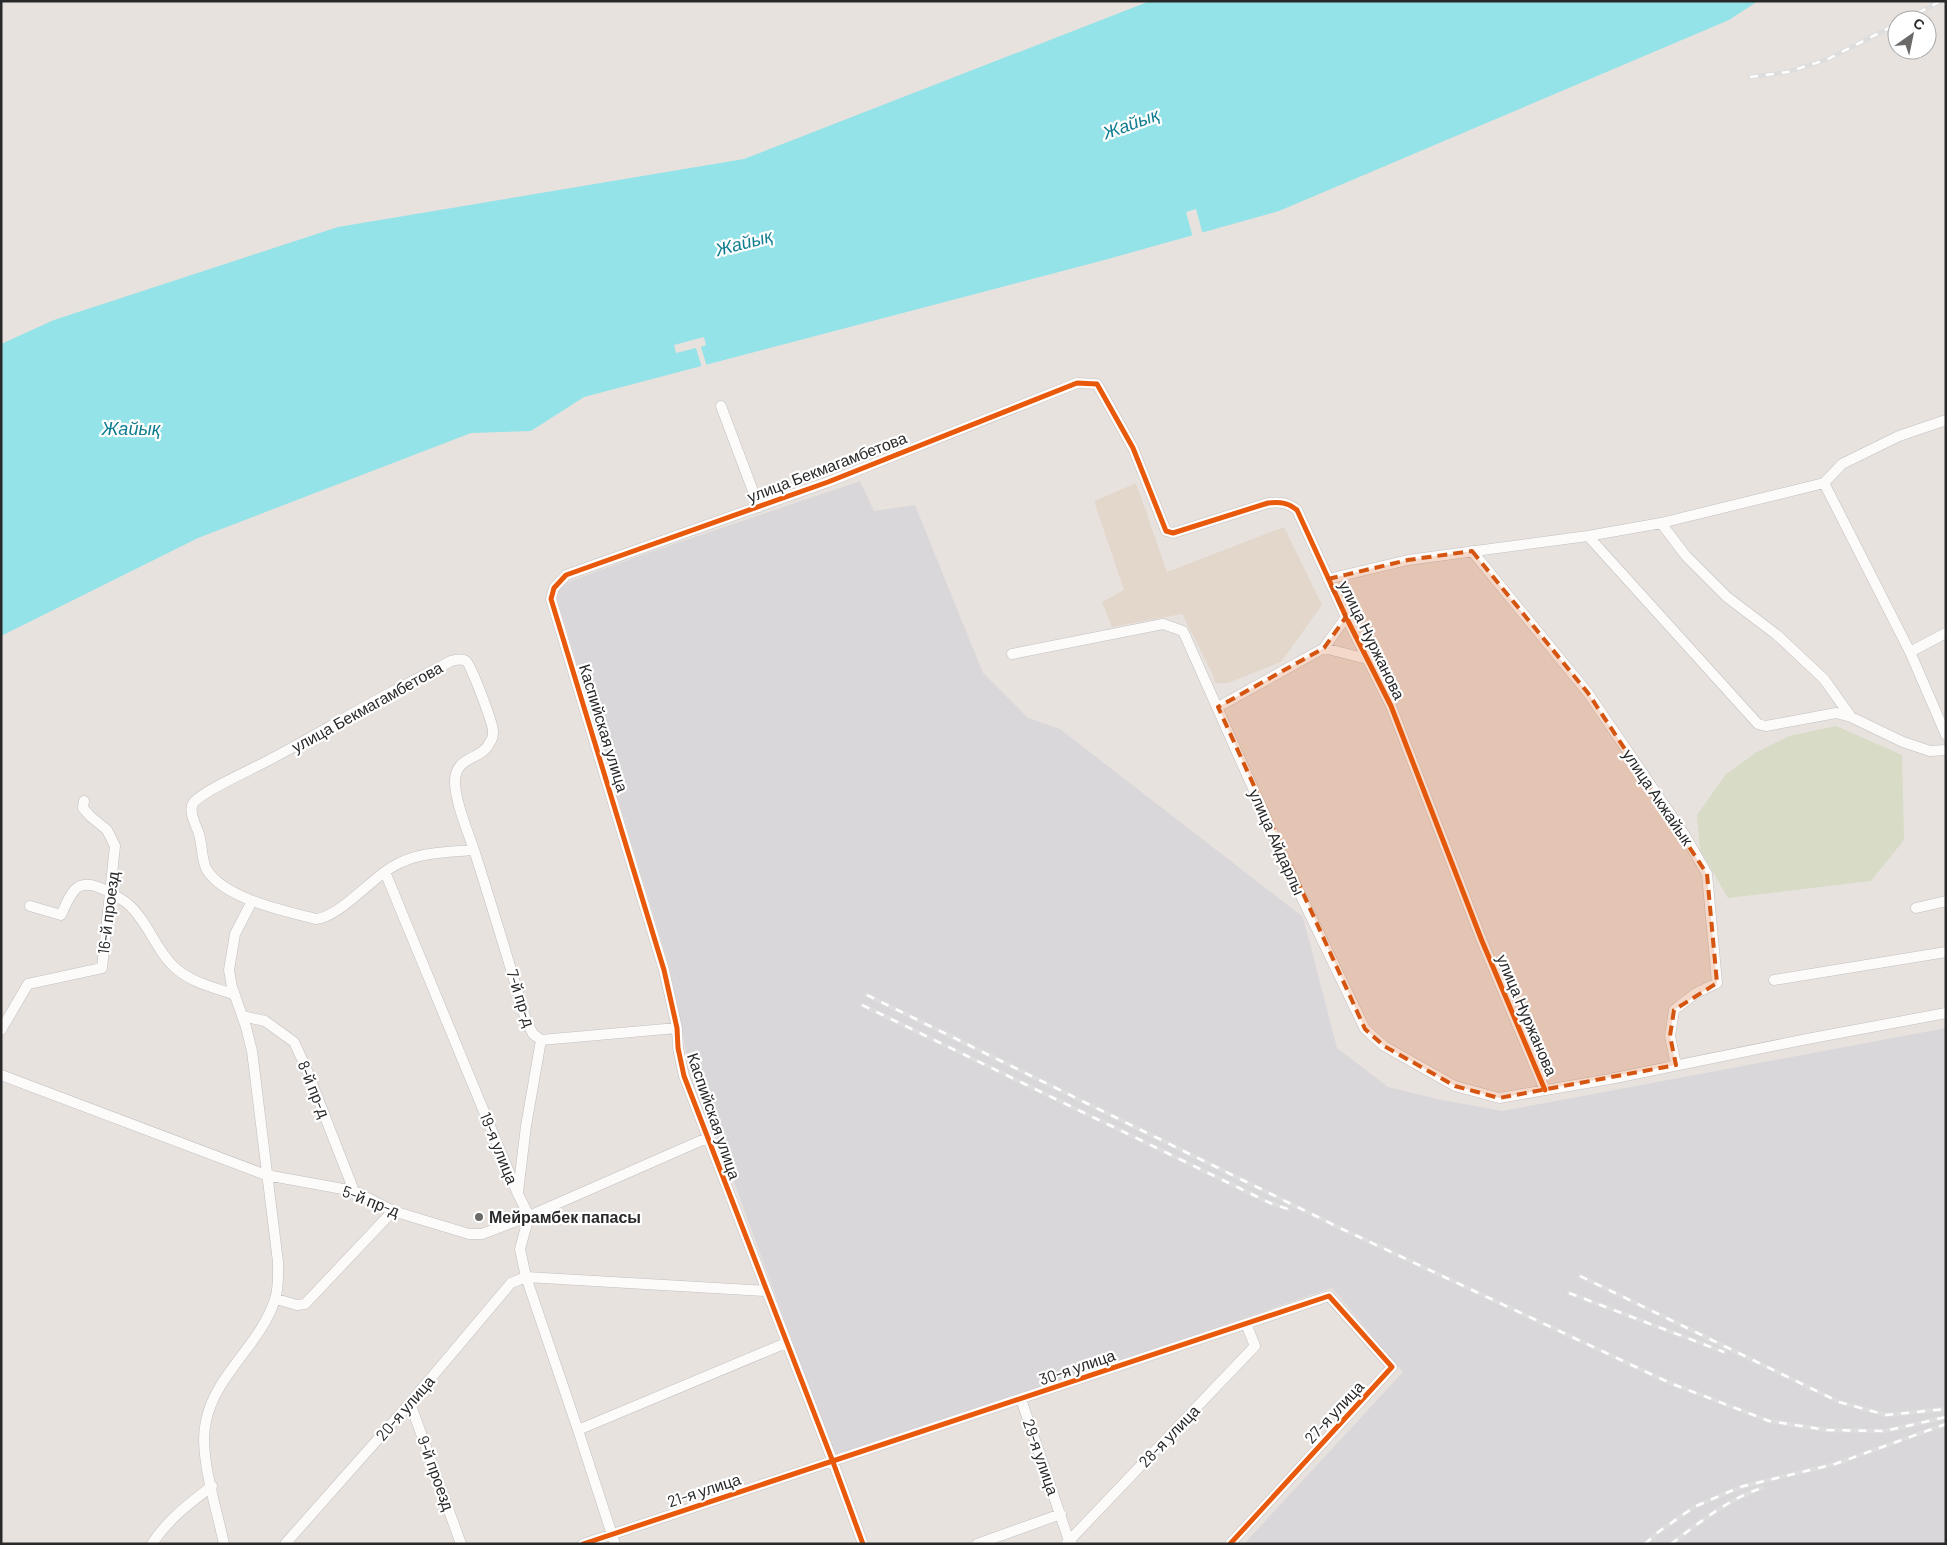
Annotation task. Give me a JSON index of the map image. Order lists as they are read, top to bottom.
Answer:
{
  "streets": {
    "street": [
      "улица Бекмагамбетова",
      "улица Нуржанова",
      "Каспийская улица",
      "улица Акжайык",
      "улица Айдарлы",
      "16-й проезд",
      "7-й пр-д",
      "8-й пр-д",
      "19-я улица",
      "5-й пр-д",
      "30-я улица",
      "20-я улица",
      "27-я улица",
      "28-я улица",
      "29-я улица",
      "9-й проезд",
      "21-я улица"
    ]
  },
  "crossings": [
    ["улица Бекмагамбетова", "улица Нуржанова"],
    ["улица Бекмагамбетова", "Каспийская улица"],
    ["улица Бекмагамбетова", "7-й пр-д"],
    ["улица Нуржанова", "улица Айдарлы"],
    ["Каспийская улица", "7-й пр-д"],
    ["Каспийская улица", "5-й пр-д"],
    ["Каспийская улица", "30-я улица"],
    ["Каспийская улица", "21-я улица"],
    ["улица Акжайык", "улица Айдарлы"],
    ["8-й пр-д", "5-й пр-д"],
    ["19-я улица", "5-й пр-д"],
    ["30-я улица", "27-я улица"],
    ["30-я улица", "28-я улица"],
    ["30-я улица", "29-я улица"],
    ["30-я улица", "21-я улица"],
    ["20-я улица", "9-й проезд"],
    ["28-я улица", "29-я улица"]
  ],
  "water": ["Жайық"],
  "places": ["Мейрамбек папасы"],
  "north": "top right"
}
